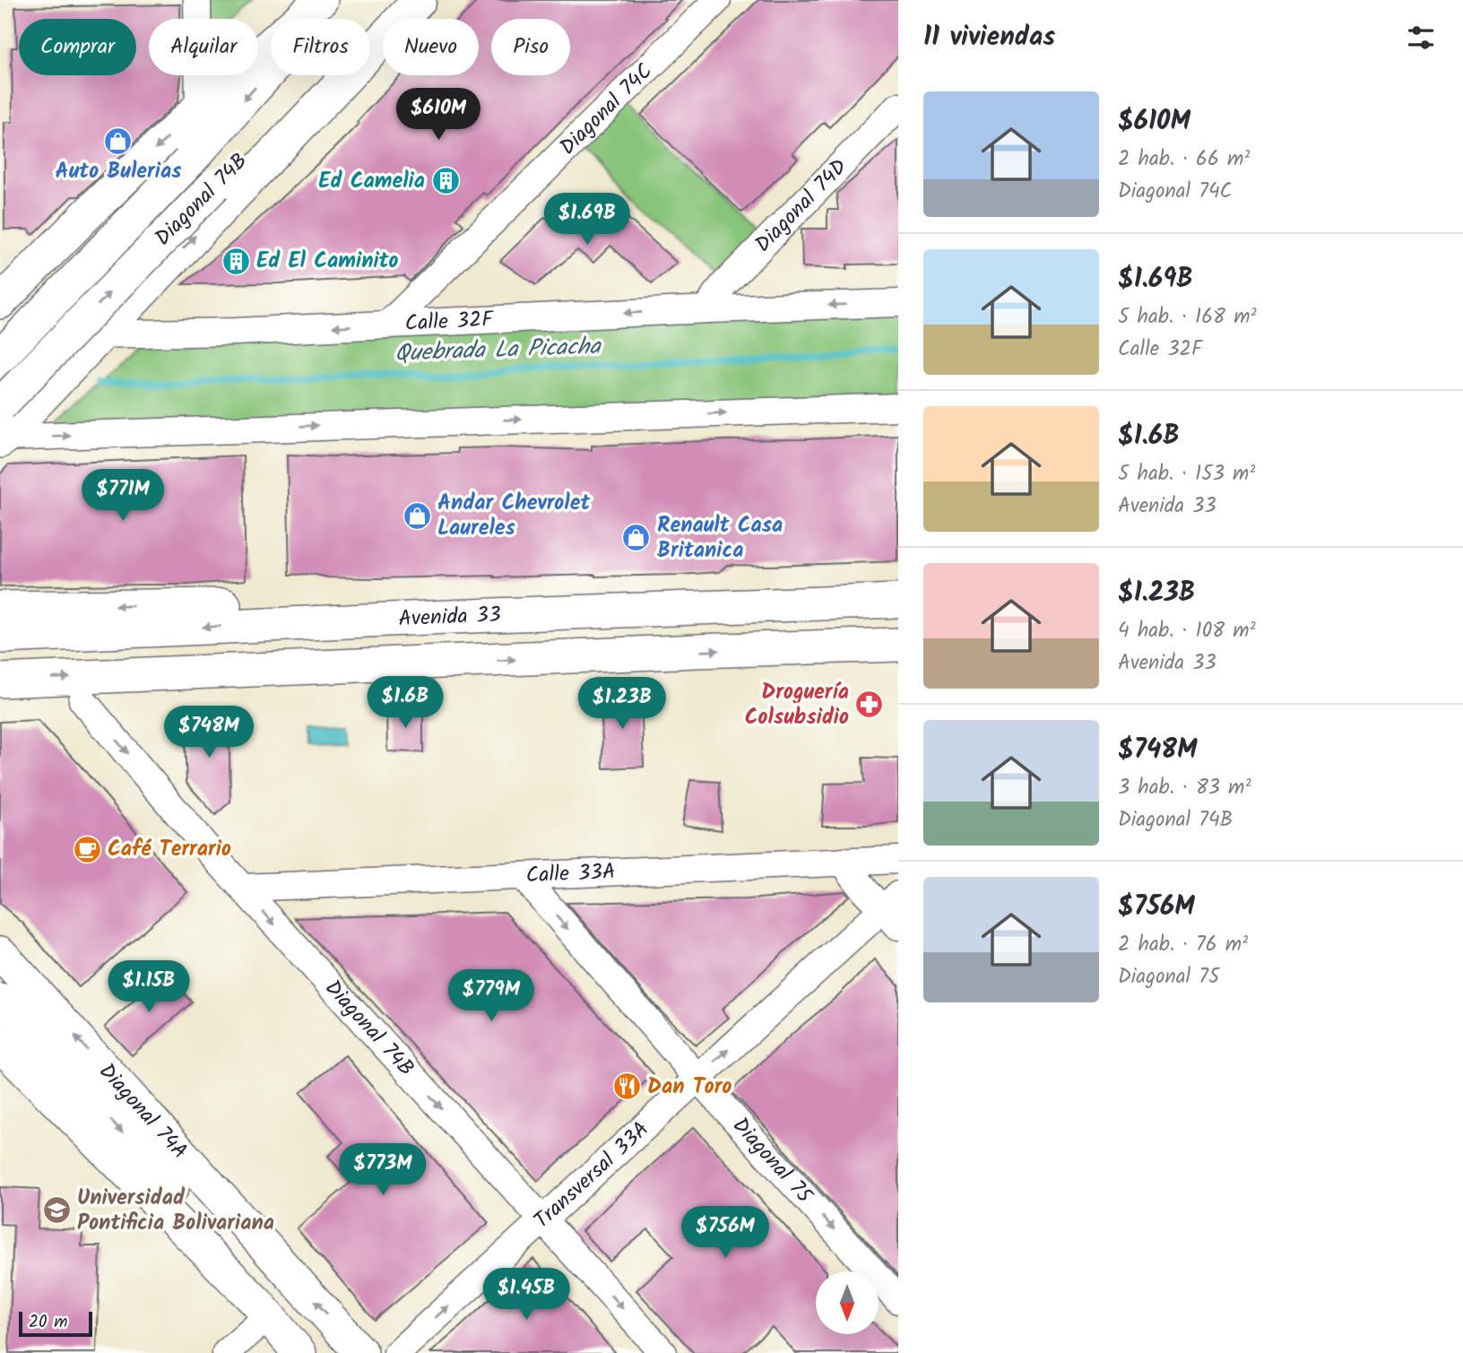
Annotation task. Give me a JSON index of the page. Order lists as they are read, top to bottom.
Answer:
{
  "streets": {
    "main road": ["Diagonal 74B", "Avenida 33", "Diagonal 74A"],
    "street": [
      "Diagonal 74C",
      "Diagonal 74D",
      "Calle 32F",
      "Calle 33A",
      "Diagonal 75",
      "Transversal 33A"
    ]
  },
  "crossings": [
    ["Diagonal 74C", "Calle 32F"],
    ["Diagonal 74B", "Calle 32F"],
    ["Diagonal 74B", "Calle 33A"],
    ["Diagonal 74B", "Transversal 33A"],
    ["Diagonal 74D", "Calle 32F"],
    ["Calle 33A", "Diagonal 75"],
    ["Diagonal 75", "Transversal 33A"]
  ],
  "one_way": ["Diagonal 75", "Transversal 33A"],
  "water": ["Quebrada La Picacha"],
  "places": {
    "shop": ["Auto Bulerias", "Andar Chevrolet Laureles", "Renault Casa Britanica"],
    "building": ["Ed Camelia", "Ed El Caminito"],
    "pharmacy": ["Droguería Colsubsidio"],
    "cafe": ["Café Terrario"],
    "restaurant": ["Dan Toro"],
    "school or university": ["Universidad Pontificia Bolivariana"]
  },
  "scale_bar": "20 m",
  "north": "bottom",
  "page": {
    "heading": "11 viviendas",
    "chip": [
      "Comprar",
      "Alquilar",
      "Filtros",
      "Nuevo",
      "Piso"
    ],
    "list": [
      {
        "name": "$610M",
        "note": "2 hab. · 66 m² · Diagonal 74C"
      },
      {
        "name": "$1.69B",
        "note": "5 hab. · 168 m² · Calle 32F"
      },
      {
        "name": "$1.6B",
        "note": "5 hab. · 153 m² · Avenida 33"
      },
      {
        "name": "$1.23B",
        "note": "4 hab. · 108 m² · Avenida 33"
      },
      {
        "name": "$748M",
        "note": "3 hab. · 83 m² · Diagonal 74B"
      },
      {
        "name": "$756M",
        "note": "2 hab. · 76 m² · Diagonal 75"
      }
    ],
    "price": [
      "$610M",
      "$1.69B",
      "$771M",
      "$1.6B",
      "$1.23B",
      "$748M",
      "$1.15B",
      "$779M",
      "$773M",
      "$756M",
      "$1.45B"
    ],
    "scale": "20 m"
  }
}
